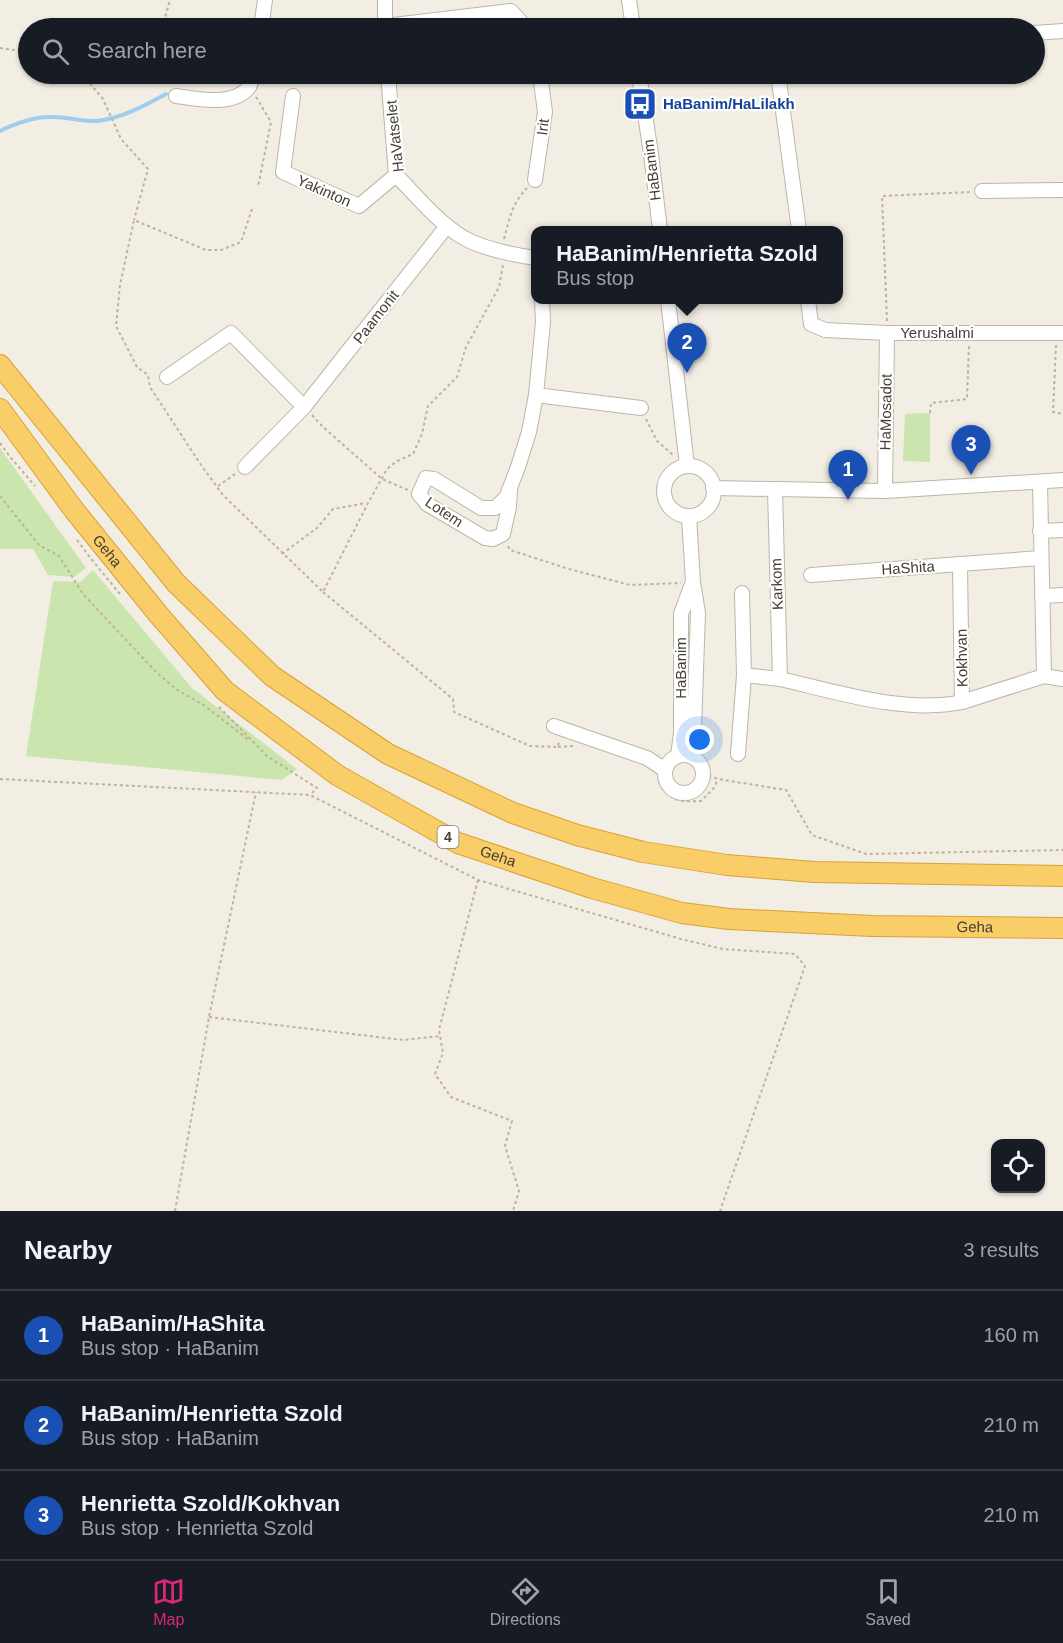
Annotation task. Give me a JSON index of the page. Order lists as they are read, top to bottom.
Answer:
{
  "streets": {
    "highway": ["Geha", "4"],
    "street": [
      "Irit",
      "HaVatselet",
      "HaBanim",
      "Yakinton",
      "Paamonit",
      "Yerushalmi",
      "HaMosadot",
      "Lotem",
      "HaShita",
      "Karkom",
      "Kokhvan"
    ]
  },
  "crossings": [
    ["HaVatselet", "Yakinton"],
    ["HaVatselet", "Paamonit"],
    ["Yerushalmi", "HaMosadot"],
    ["HaShita", "Kokhvan"]
  ],
  "places": {
    "bus stop": ["HaBanim/HaLilakh"]
  },
  "page": {
    "search": "Search here",
    "popup": ["HaBanim/Henrietta Szold", "Bus stop"],
    "pins": ["2", "3", "1"],
    "heading": ["Nearby", "3 results"],
    "list": [
      {
        "mark": "1",
        "name": "HaBanim/HaShita",
        "note": "Bus stop · HaBanim",
        "value": "160 m"
      },
      {
        "mark": "2",
        "name": "HaBanim/Henrietta Szold",
        "note": "Bus stop · HaBanim",
        "value": "210 m"
      },
      {
        "mark": "3",
        "name": "Henrietta Szold/Kokhvan",
        "note": "Bus stop · Henrietta Szold",
        "value": "210 m"
      }
    ],
    "nav": ["Map", "Directions", "Saved"]
  }
}
